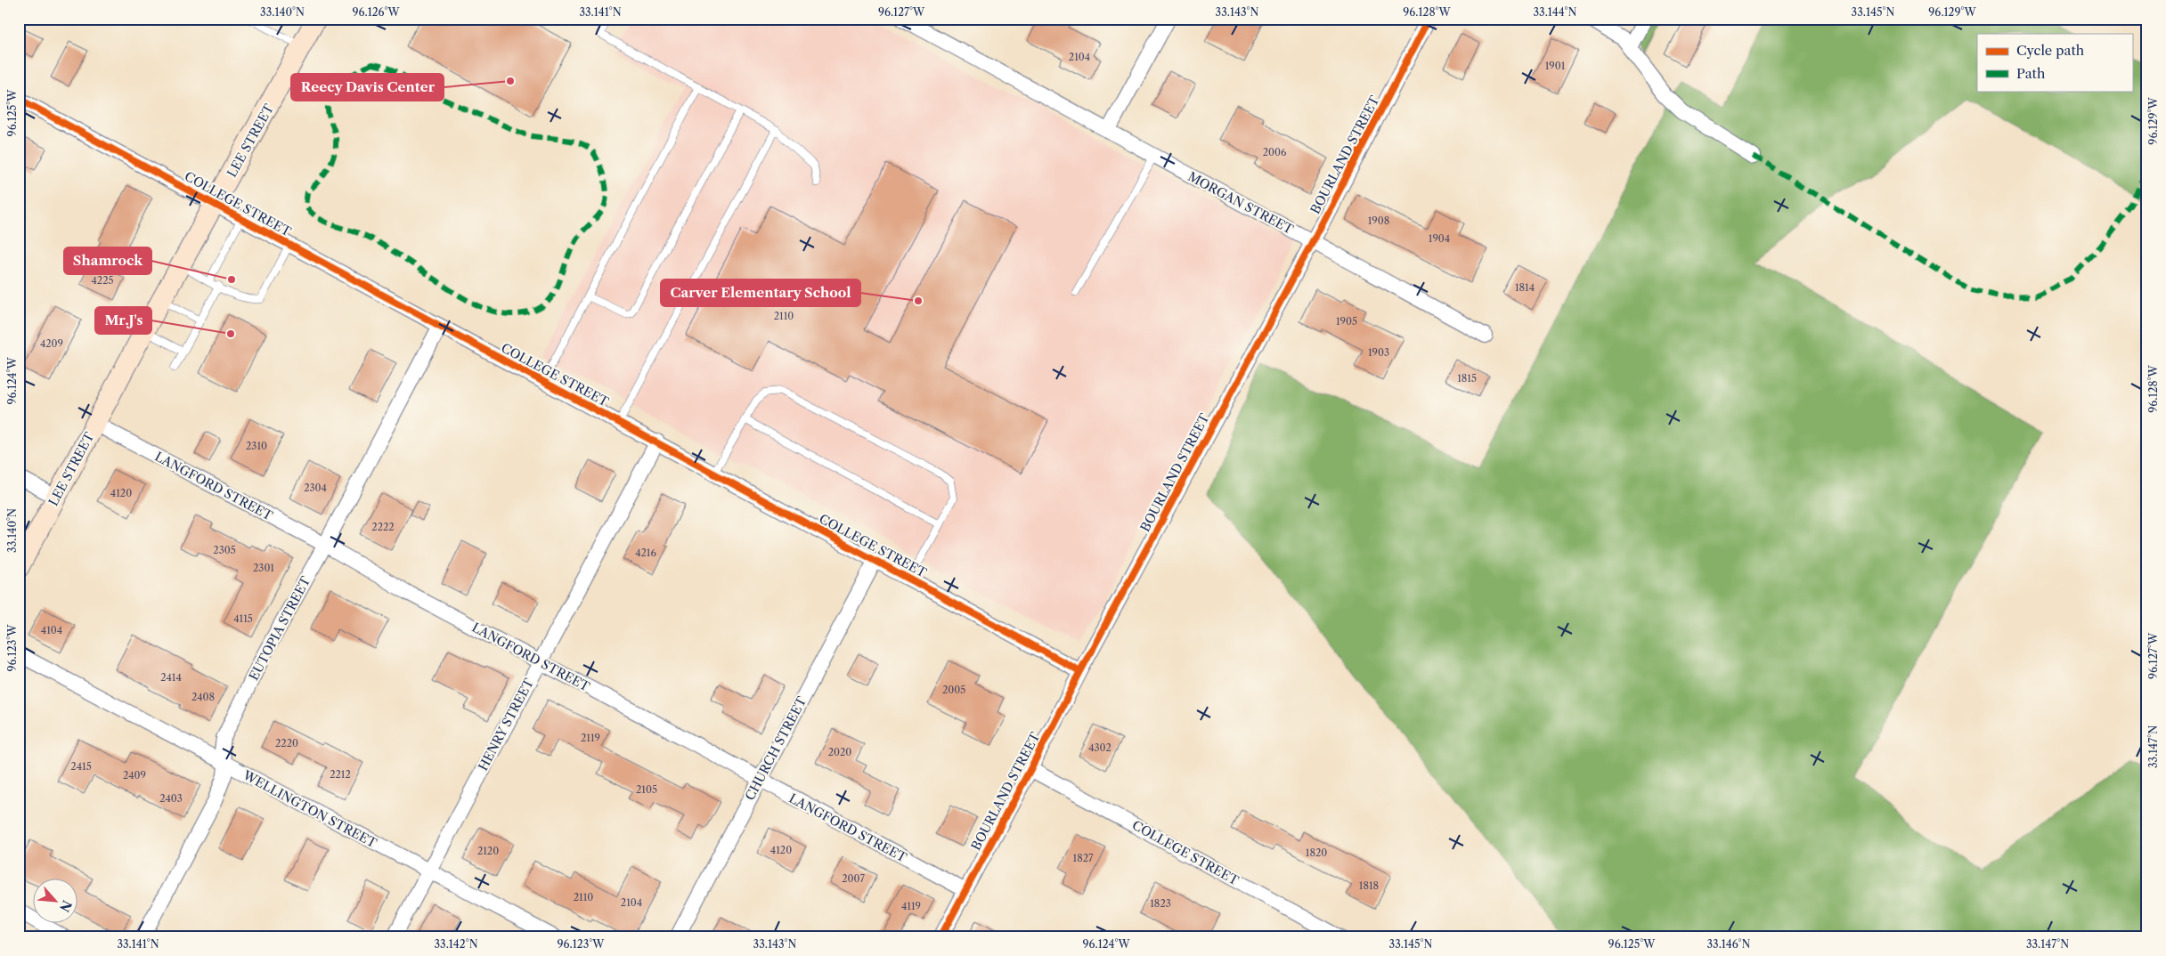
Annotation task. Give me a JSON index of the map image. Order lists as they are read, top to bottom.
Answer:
{
  "streets": {
    "main road": ["LEE STREET"],
    "street": [
      "BOURLAND STREET",
      "MORGAN STREET",
      "COLLEGE STREET",
      "LANGFORD STREET",
      "EUTOPIA STREET",
      "HENRY STREET",
      "CHURCH STREET",
      "WELLINGTON STREET"
    ]
  },
  "crossings": [
    ["LEE STREET", "COLLEGE STREET"],
    ["LEE STREET", "LANGFORD STREET"],
    ["BOURLAND STREET", "MORGAN STREET"],
    ["BOURLAND STREET", "COLLEGE STREET"],
    ["BOURLAND STREET", "LANGFORD STREET"],
    ["COLLEGE STREET", "EUTOPIA STREET"],
    ["COLLEGE STREET", "HENRY STREET"],
    ["COLLEGE STREET", "CHURCH STREET"],
    ["LANGFORD STREET", "EUTOPIA STREET"],
    ["LANGFORD STREET", "HENRY STREET"],
    ["LANGFORD STREET", "CHURCH STREET"],
    ["EUTOPIA STREET", "WELLINGTON STREET"],
    ["HENRY STREET", "WELLINGTON STREET"]
  ],
  "places": [
    "Reecy Davis Center",
    "Shamrock",
    "Carver Elementary School",
    "Mr.J's"
  ],
  "house_numbers": [
    "2104",
    "1901",
    "2006",
    "1908",
    "1904",
    "4225",
    "1814",
    "2110",
    "1905",
    "4209",
    "1903",
    "1815",
    "2310",
    "2304",
    "4120",
    "2222",
    "2305",
    "4216",
    "2301",
    "4115",
    "4104",
    "2414",
    "2005",
    "2408",
    "2119",
    "2220",
    "4302",
    "2020",
    "2415",
    "2212",
    "2409",
    "2105",
    "2403",
    "4120",
    "2120",
    "1820",
    "1827",
    "2007",
    "1818",
    "2110",
    "2104",
    "1823",
    "4119"
  ],
  "legend": ["Cycle path", "Path"],
  "north": "bottom right",
  "coordinates": [
    "33.140°N",
    "96.126°W",
    "33.141°N",
    "96.127°W",
    "33.143°N",
    "96.128°W",
    "33.144°N",
    "33.145°N",
    "96.129°W",
    "96.125°W",
    "96.124°W",
    "96.123°W",
    "33.147°N",
    "33.142°N",
    "33.146°N"
  ]
}
